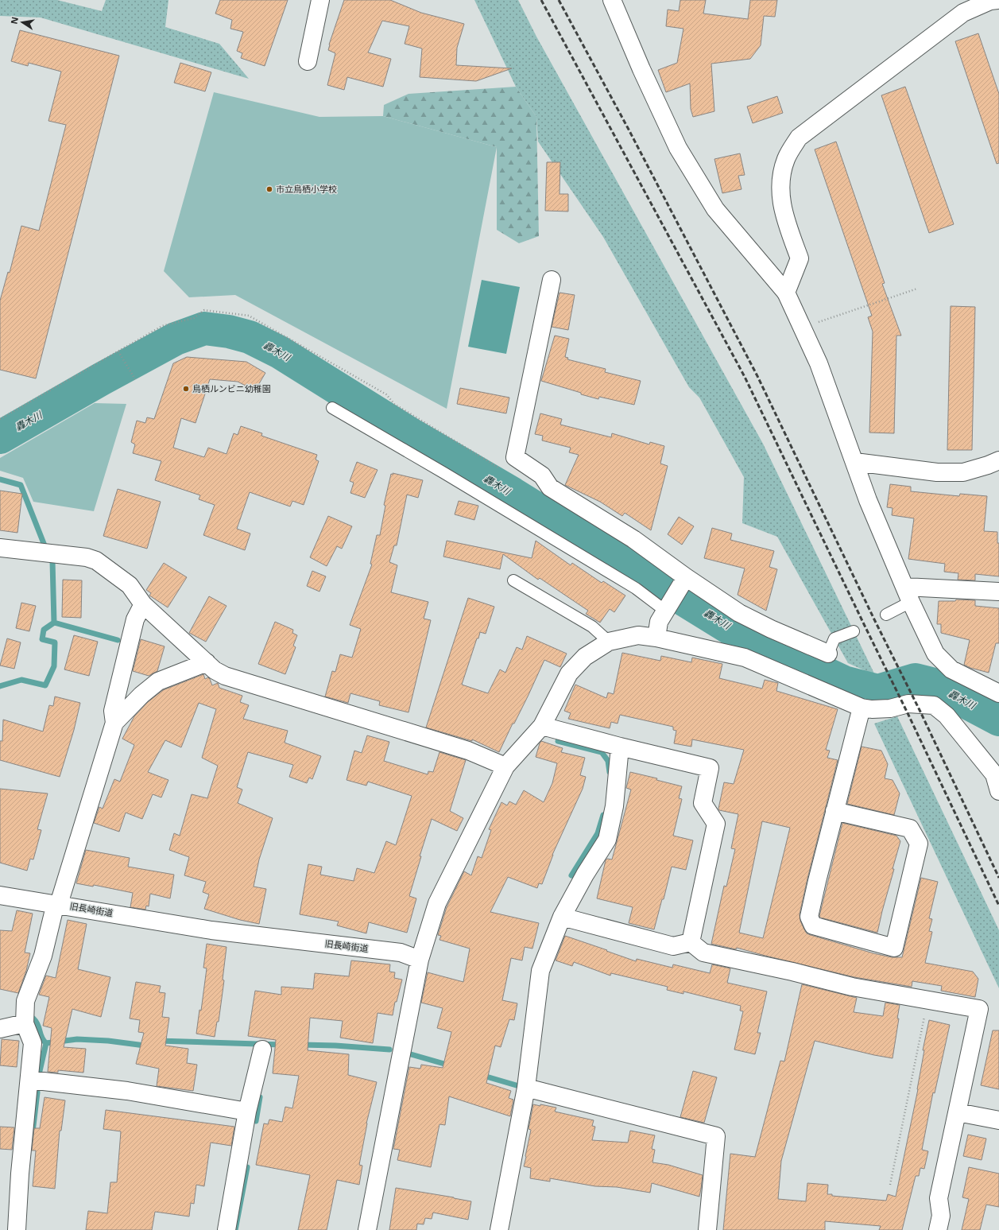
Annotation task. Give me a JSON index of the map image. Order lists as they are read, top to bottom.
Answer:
{
  "streets": {
    "street": ["旧長崎街道"]
  },
  "water": ["轟木川"],
  "places": ["市立鳥栖小学校", "鳥栖ルンビニ幼稚園"],
  "north": "left"
}
